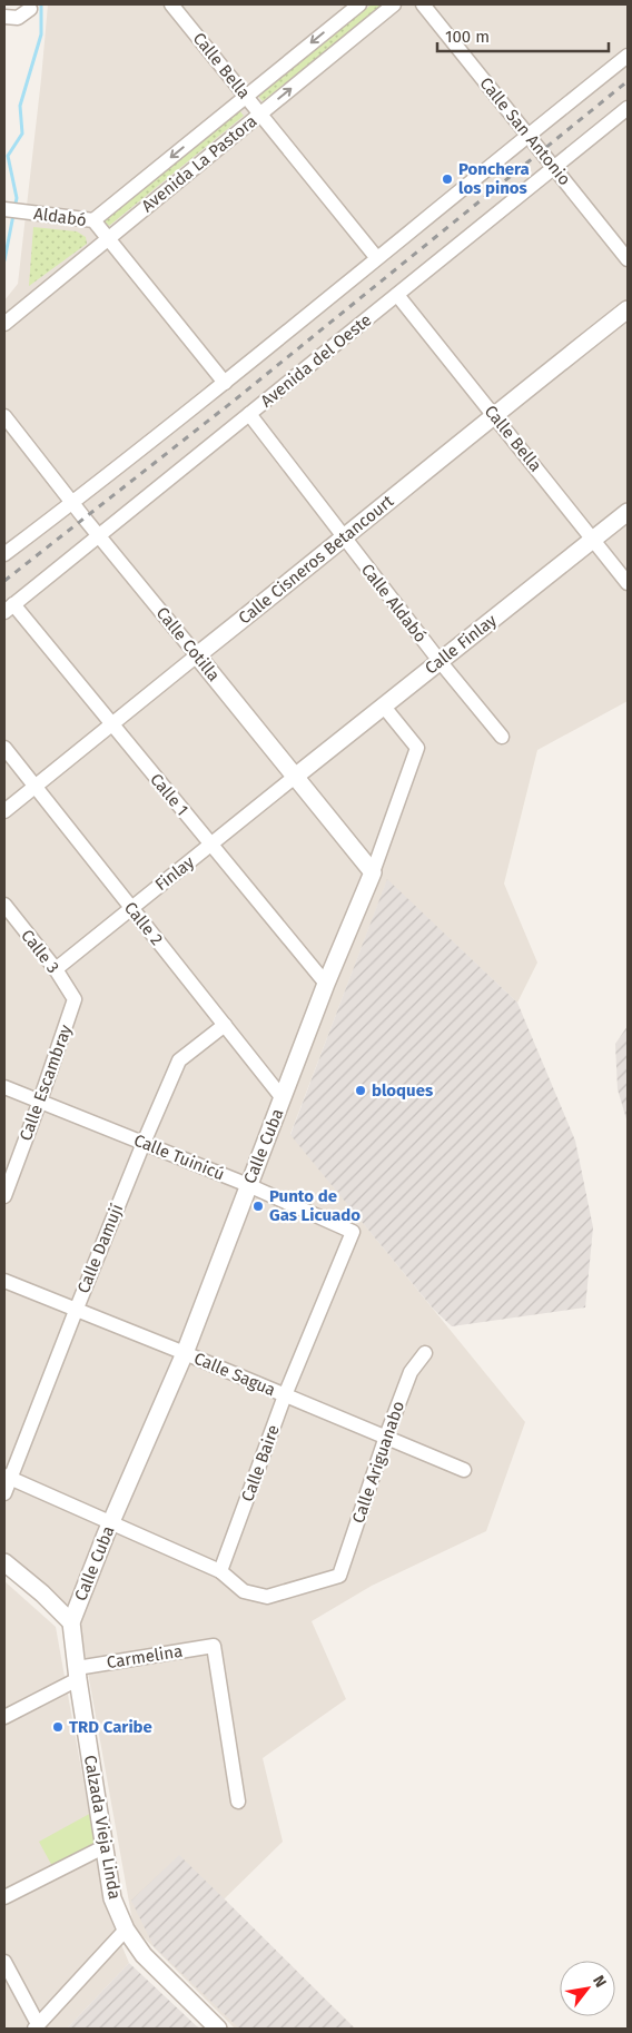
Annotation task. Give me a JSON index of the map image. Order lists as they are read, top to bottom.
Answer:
{
  "streets": {
    "street": [
      "Calle Bella",
      "Calle San Antonio",
      "Avenida La Pastora",
      "Aldabó",
      "Avenida del Oeste",
      "Calle Cisneros Betancourt",
      "Calle Aldabó",
      "Calle Cotilla",
      "Calle Finlay",
      "Calle 1",
      "Finlay",
      "Calle 2",
      "Calle 3",
      "Calle Escambray",
      "Calle Cuba",
      "Calle Tuinicú",
      "Calle Damují",
      "Calle Sagua",
      "Calle Ariguanabo",
      "Calle Baire",
      "Carmelina",
      "Calzada Vieja Linda"
    ]
  },
  "crossings": [
    ["Calle Bella", "Avenida La Pastora"],
    ["Calle Bella", "Avenida del Oeste"],
    ["Calle Bella", "Calle Cisneros Betancourt"],
    ["Calle Bella", "Calle Finlay"],
    ["Calle San Antonio", "Avenida del Oeste"],
    ["Avenida La Pastora", "Aldabó"],
    ["Avenida del Oeste", "Calle Aldabó"],
    ["Avenida del Oeste", "Calle Cotilla"],
    ["Avenida del Oeste", "Calle 1"],
    ["Calle Cisneros Betancourt", "Calle Aldabó"],
    ["Calle Cisneros Betancourt", "Calle Cotilla"],
    ["Calle Cisneros Betancourt", "Calle 1"],
    ["Calle Cisneros Betancourt", "Calle 2"],
    ["Calle Aldabó", "Calle Finlay"],
    ["Calle Cotilla", "Calle Finlay"],
    ["Calle Cotilla", "Finlay"],
    ["Calle Cotilla", "Calle Cuba"],
    ["Calle Finlay", "Finlay"],
    ["Calle Finlay", "Calle Cuba"],
    ["Calle 1", "Finlay"],
    ["Calle 1", "Calle Cuba"],
    ["Finlay", "Calle 2"],
    ["Finlay", "Calle 3"],
    ["Calle 2", "Calle Cuba"],
    ["Calle 2", "Calle Damují"],
    ["Calle 3", "Calle Escambray"],
    ["Calle Escambray", "Calle Tuinicú"],
    ["Calle Cuba", "Calle Tuinicú"],
    ["Calle Cuba", "Calle Sagua"],
    ["Calle Cuba", "Calzada Vieja Linda"],
    ["Calle Tuinicú", "Calle Damují"],
    ["Calle Tuinicú", "Calle Baire"],
    ["Calle Damují", "Calle Sagua"],
    ["Calle Sagua", "Calle Ariguanabo"],
    ["Calle Sagua", "Calle Baire"],
    ["Calle Ariguanabo", "Calle Baire"],
    ["Carmelina", "Calzada Vieja Linda"]
  ],
  "places": [
    "Ponchera los pinos",
    "bloques",
    "Punto de Gas Licuado",
    "TRD Caribe"
  ],
  "scale_bar": "100 m",
  "north": "top right"
}
